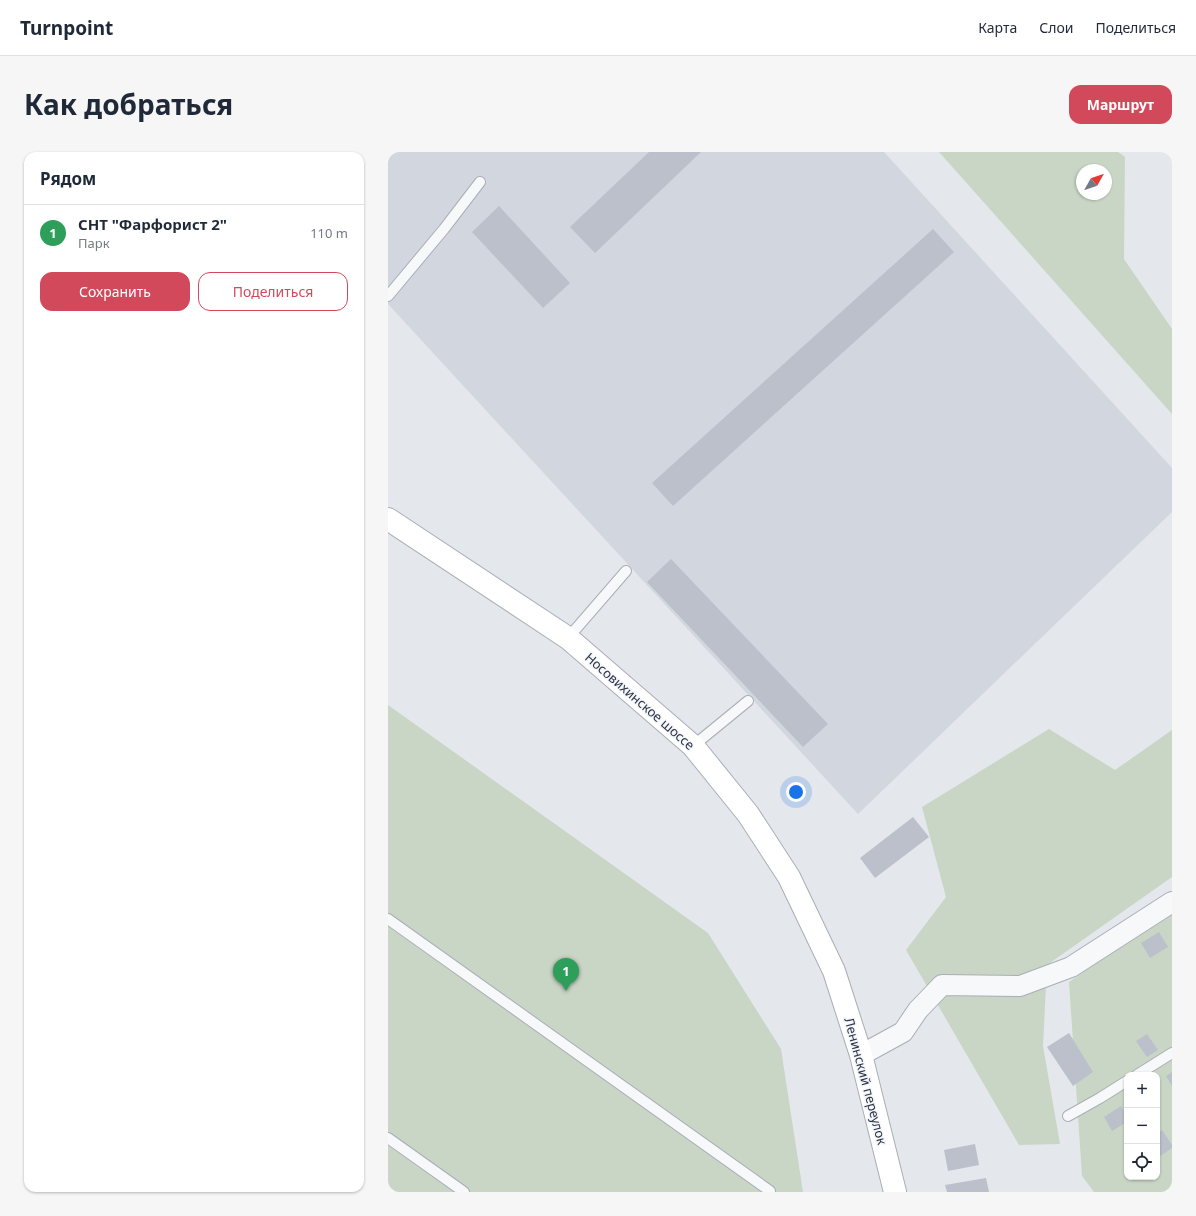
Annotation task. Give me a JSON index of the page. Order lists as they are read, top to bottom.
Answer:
{
  "streets": {
    "main road": ["Носовихинское шоссе", "Ленинский переулок"]
  },
  "crossings": [
    ["Носовихинское шоссе", "Ленинский переулок"]
  ],
  "north": "top right",
  "page": {
    "header": "Turnpoint",
    "nav": ["Карта", "Слои", "Поделиться"],
    "title": "Как добраться",
    "buttons": [
      "Маршрут",
      ["Сохранить", "Поделиться"]
    ],
    "heading": "Рядом",
    "list": [
      {
        "mark": "1",
        "name": "СНТ \"Фарфорист 2\"",
        "note": "Парк",
        "value": "110 m"
      }
    ],
    "pins": "1",
    "map_buttons": ["+", "−"]
  }
}
